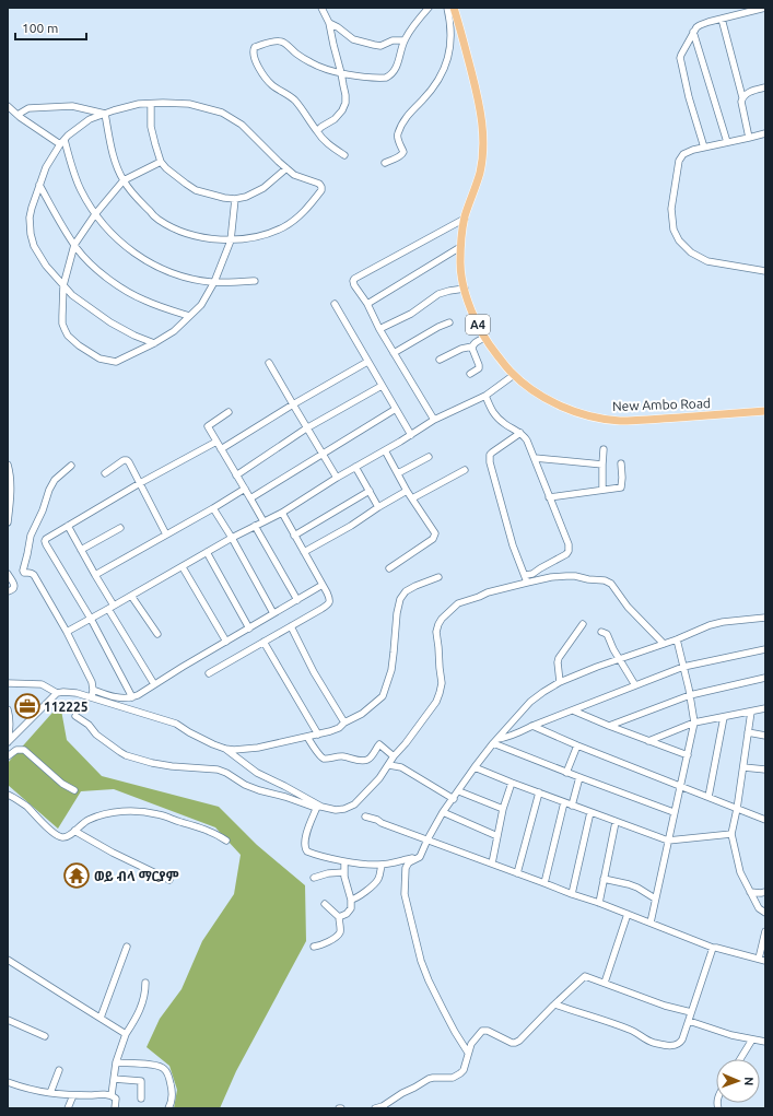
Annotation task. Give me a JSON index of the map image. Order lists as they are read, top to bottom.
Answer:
{
  "streets": {
    "main road": ["A4", "New Ambo Road"]
  },
  "places": {
    "office": ["112225"],
    "temple": ["ወይ ብላ ማርያም"]
  },
  "scale_bar": "100 m",
  "north": "right"
}
